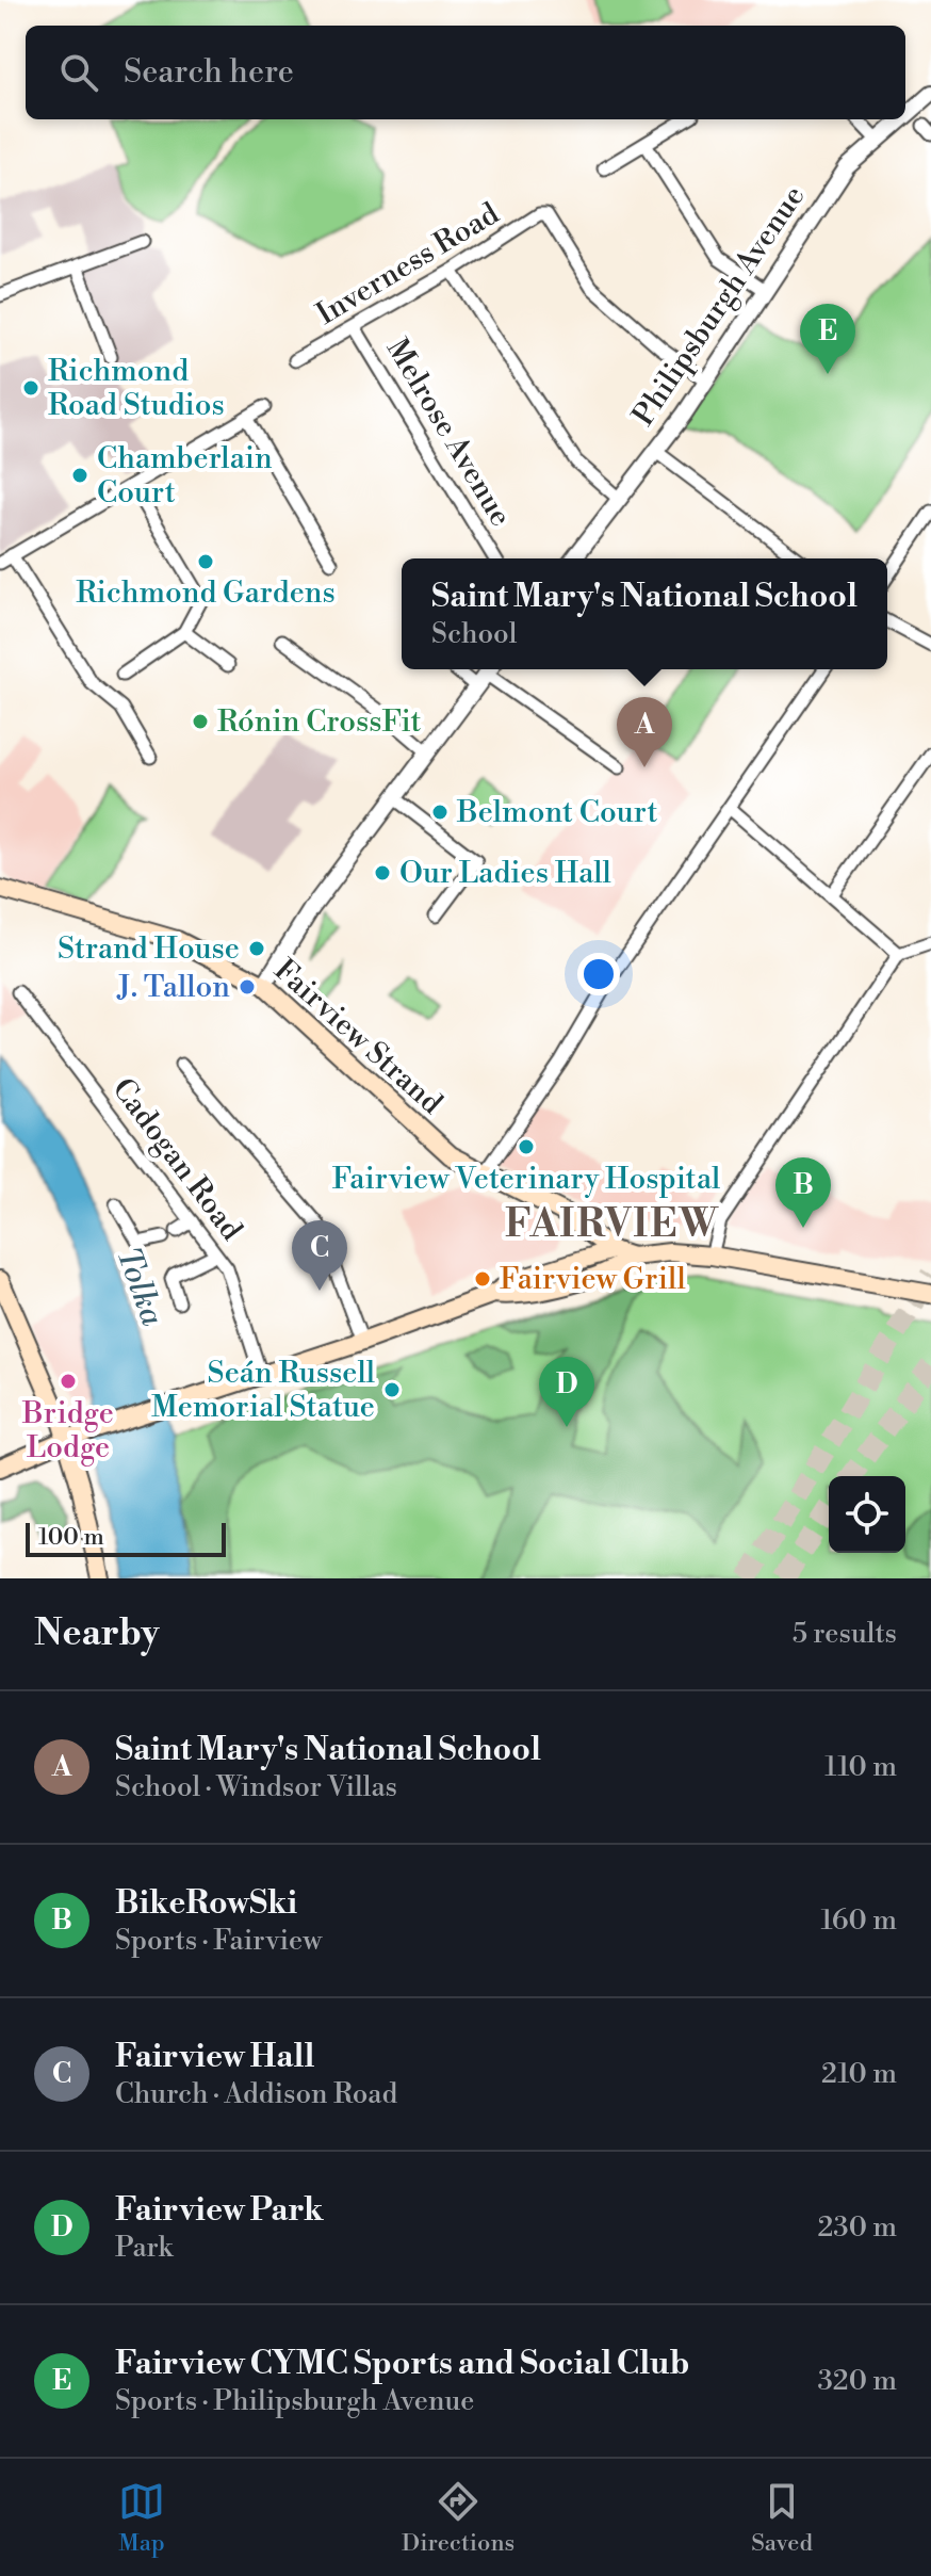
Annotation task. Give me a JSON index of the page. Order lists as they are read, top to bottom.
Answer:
{
  "streets": {
    "main road": ["Fairview Strand"],
    "street": [
      "Inverness Road",
      "Philipsburgh Avenue",
      "Melrose Avenue",
      "Cadogan Road"
    ]
  },
  "crossings": [
    ["Inverness Road", "Philipsburgh Avenue"],
    ["Inverness Road", "Melrose Avenue"]
  ],
  "districts": ["FAIRVIEW"],
  "water": ["Tolka"],
  "places": [
    "Richmond Road Studios",
    "Chamberlain Court",
    "Richmond Gardens",
    "Rónin CrossFit",
    "Belmont Court",
    "Our Ladies Hall",
    "Strand House",
    "J. Tallon",
    "Fairview Veterinary Hospital",
    "Fairview Grill",
    "Bridge Lodge",
    "Seán Russell Memorial Statue"
  ],
  "scale_bar": "100 m",
  "page": {
    "search": "Search here",
    "pins": [
      "E",
      "A",
      "B",
      "C",
      "D"
    ],
    "popup": ["Saint Mary's National School", "School"],
    "scale": "100 m",
    "heading": ["Nearby", "5 results"],
    "list": [
      {
        "mark": "A",
        "name": "Saint Mary's National School",
        "note": "School · Windsor Villas",
        "value": "110 m"
      },
      {
        "mark": "B",
        "name": "BikeRowSki",
        "note": "Sports · Fairview",
        "value": "160 m"
      },
      {
        "mark": "C",
        "name": "Fairview Hall",
        "note": "Church · Addison Road",
        "value": "210 m"
      },
      {
        "mark": "D",
        "name": "Fairview Park",
        "note": "Park",
        "value": "230 m"
      },
      {
        "mark": "E",
        "name": "Fairview CYMC Sports and Social Club",
        "note": "Sports · Philipsburgh Avenue",
        "value": "320 m"
      }
    ],
    "nav": ["Map", "Directions", "Saved"]
  }
}
